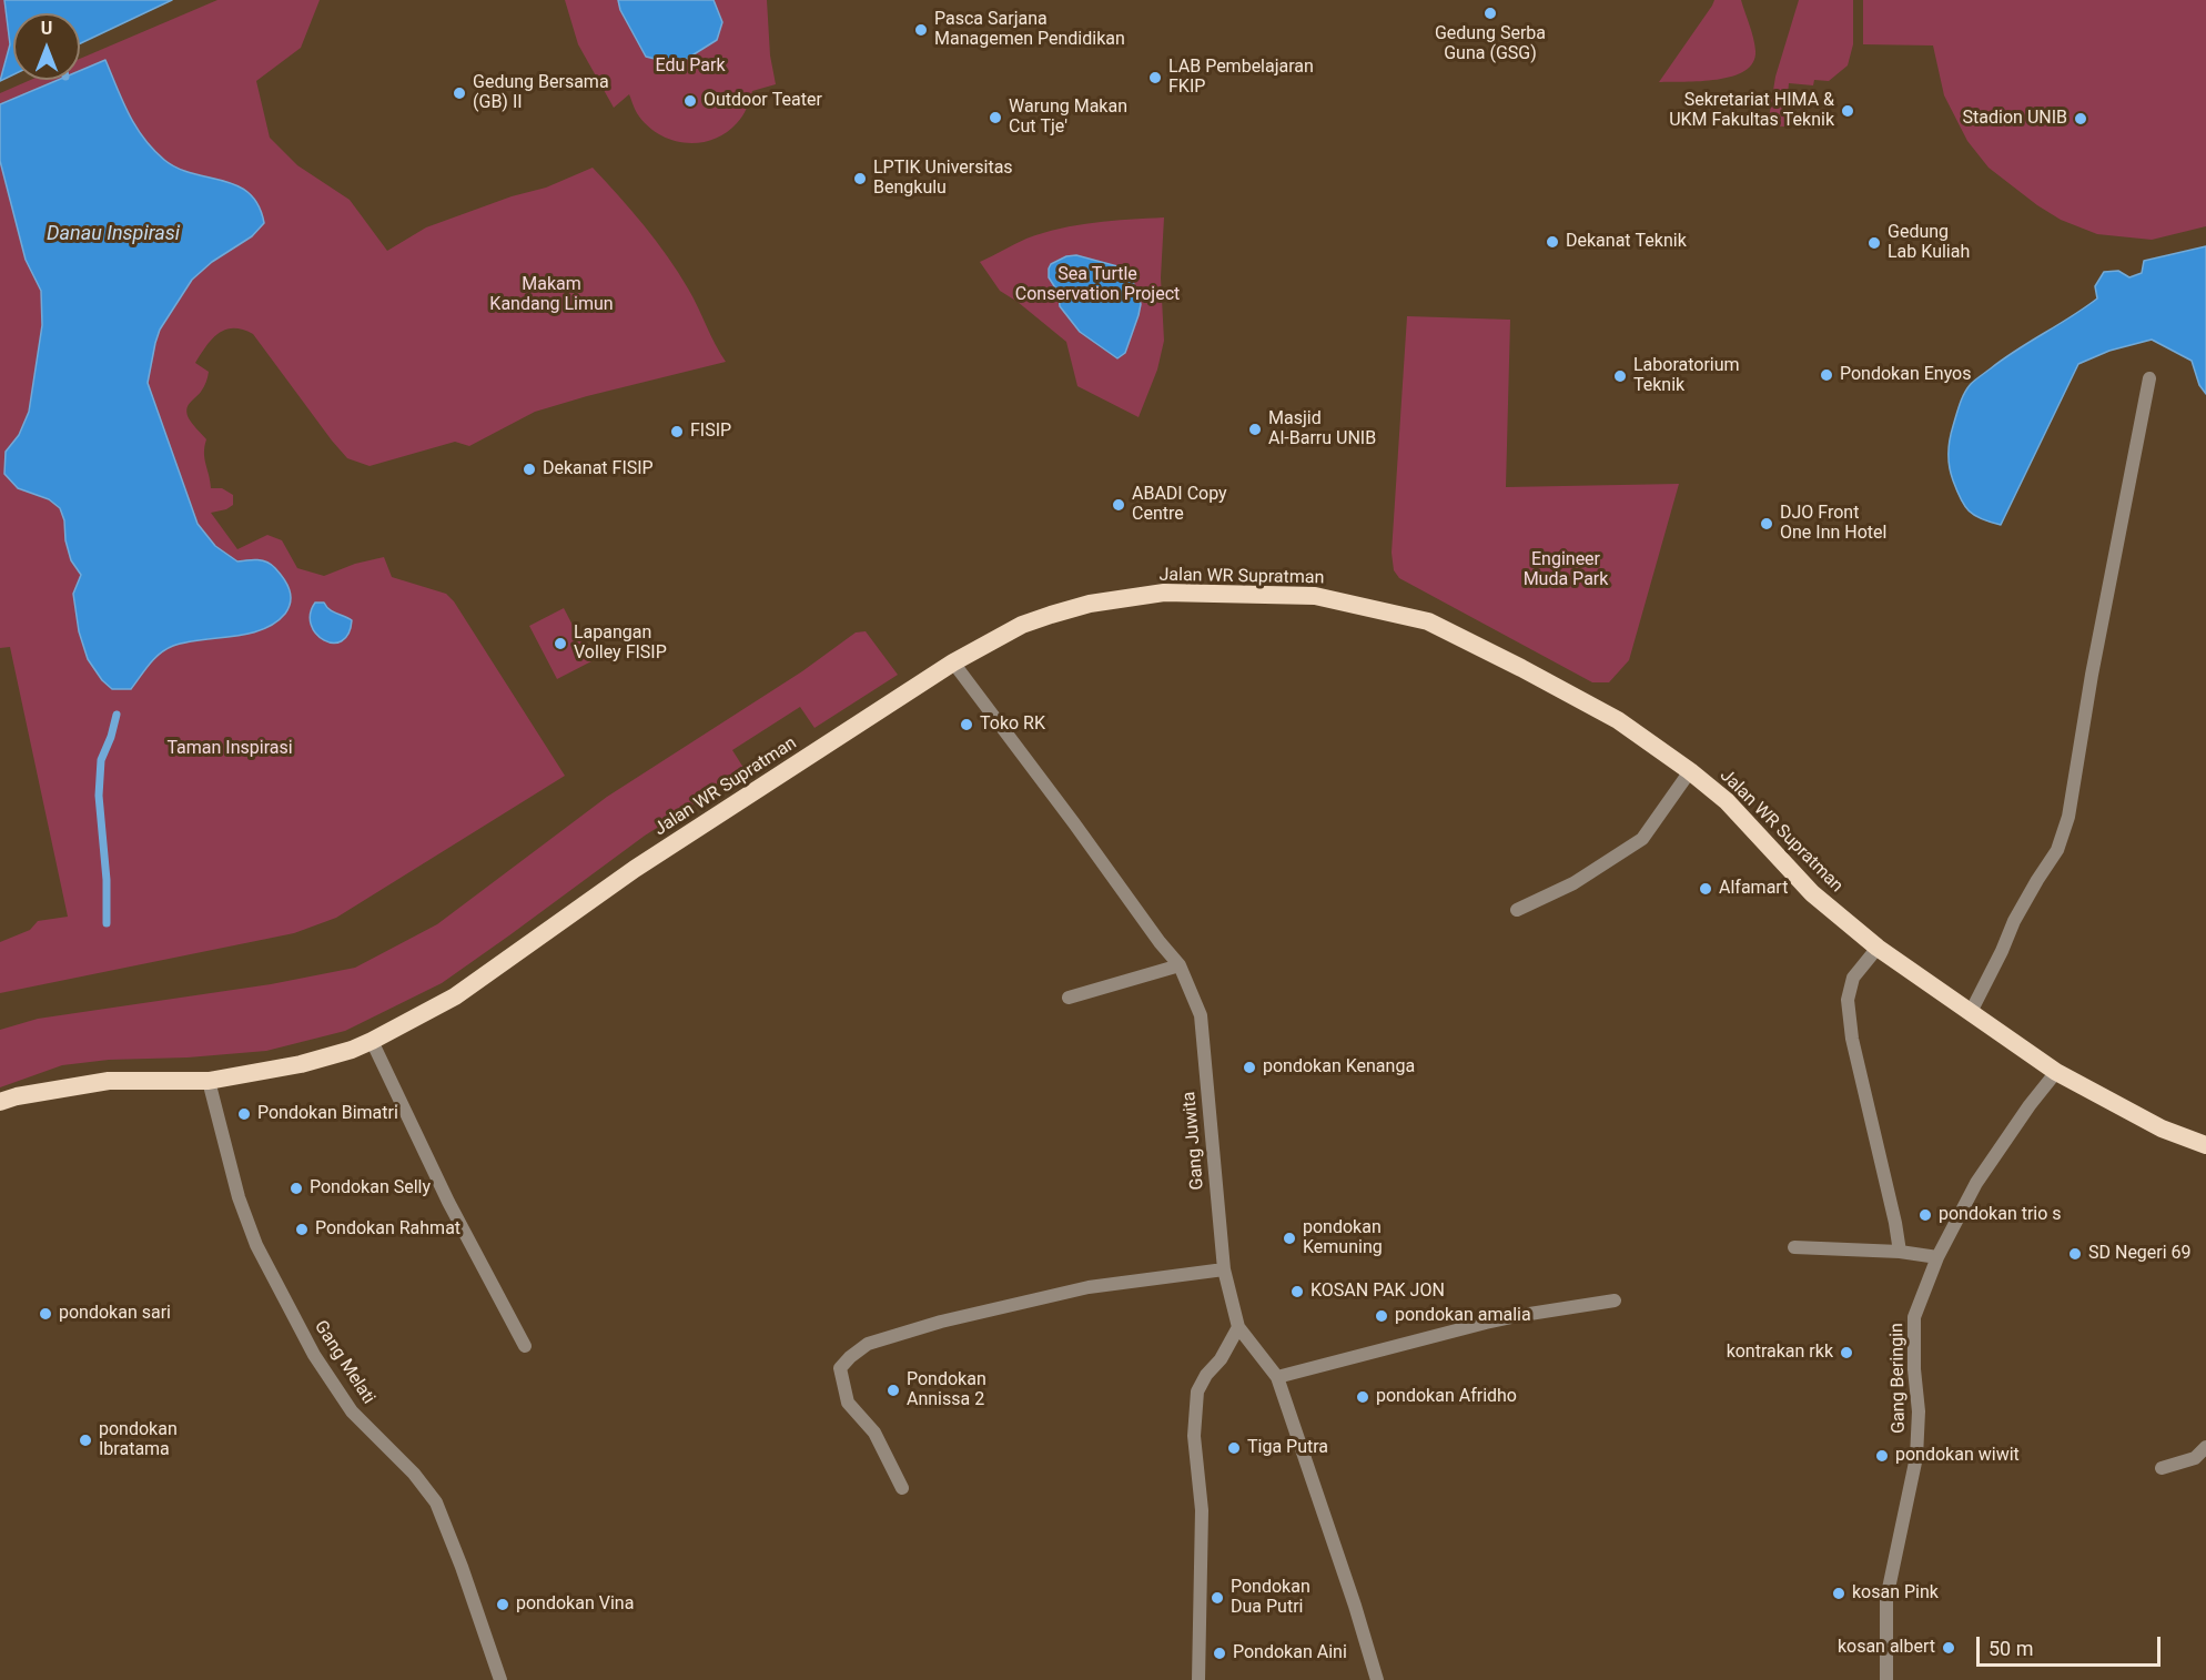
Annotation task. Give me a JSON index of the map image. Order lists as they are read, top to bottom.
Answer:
{
  "streets": {
    "highway": ["Jalan WR Supratman"],
    "street": ["Gang Juwita", "Gang Melati", "Gang Beringin"]
  },
  "crossings": [
    ["Jalan WR Supratman", "Gang Juwita"],
    ["Jalan WR Supratman", "Gang Melati"],
    ["Jalan WR Supratman", "Gang Beringin"]
  ],
  "water": ["Danau Inspirasi"],
  "parks": [
    "Edu Park",
    "Sea Turtle Conservation Project",
    "Makam Kandang Limun",
    "Engineer Muda Park",
    "Taman Inspirasi"
  ],
  "places": [
    "Gedung Serba Guna (GSG)",
    "Pasca Sarjana Managemen Pendidikan",
    "LAB Pembelajaran FKIP",
    "Gedung Bersama (GB) II",
    "Outdoor Teater",
    "Sekretariat HIMA & UKM Fakultas Teknik",
    "Warung Makan Cut Tje'",
    "Stadion UNIB",
    "LPTIK Universitas Bengkulu",
    "Dekanat Teknik",
    "Gedung Lab Kuliah",
    "Pondokan Enyos",
    "Laboratorium Teknik",
    "Masjid Al-Barru UNIB",
    "FISIP",
    "Dekanat FISIP",
    "ABADI Copy Centre",
    "DJO Front One Inn Hotel",
    "Lapangan Volley FISIP",
    "Toko RK",
    "Alfamart",
    "pondokan Kenanga",
    "Pondokan Bimatri",
    "Pondokan Selly",
    "pondokan trio s",
    "Pondokan Rahmat",
    "pondokan Kemuning",
    "SD Negeri 69",
    "KOSAN PAK JON",
    "pondokan sari",
    "pondokan amalia",
    "kontrakan rkk",
    "Pondokan Annissa 2",
    "pondokan Afridho",
    "pondokan Ibratama",
    "Tiga Putra",
    "pondokan wiwit",
    "kosan Pink",
    "Pondokan Dua Putri",
    "pondokan Vina",
    "kosan albert",
    "Pondokan Aini"
  ],
  "scale_bar": "50 m",
  "north": "top"
}
